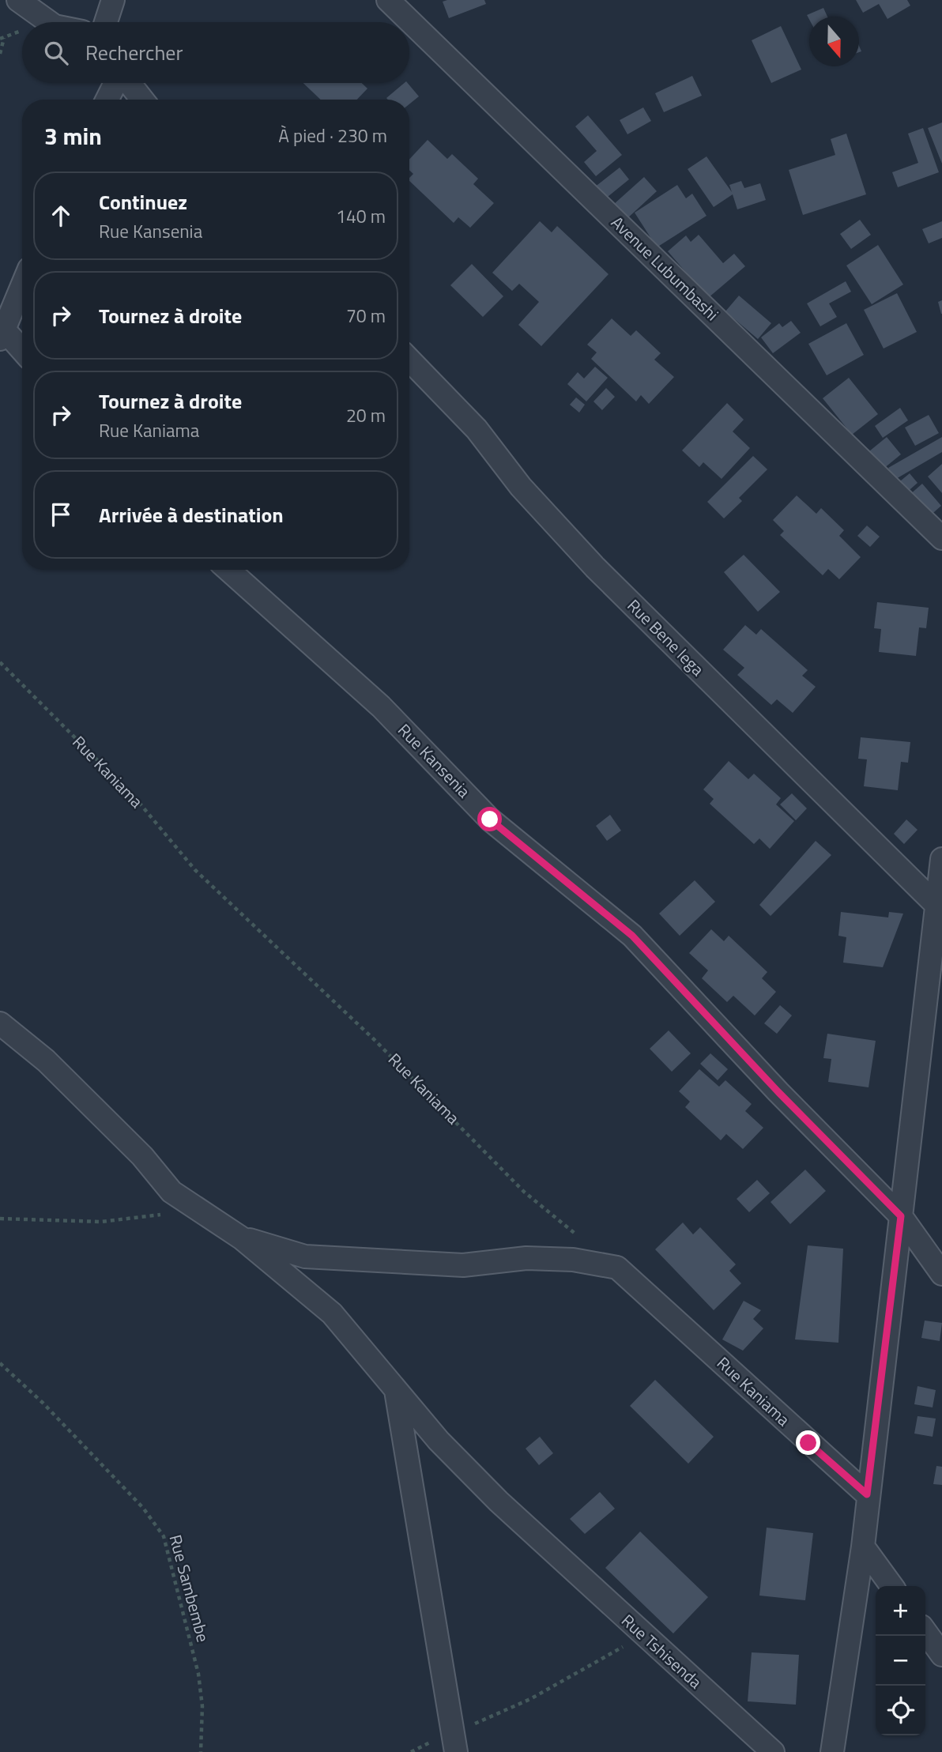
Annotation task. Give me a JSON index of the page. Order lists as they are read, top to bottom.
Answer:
{
  "streets": {
    "street": [
      "Avenue Lubumbashi",
      "Rue Bene lega",
      "Rue Kansenia",
      "Rue Kaniama",
      "Rue Tshisenda"
    ],
    "path": ["Rue Sambembe"]
  },
  "crossings": [
    ["Rue Kaniama", "Rue Tshisenda"]
  ],
  "north": "bottom",
  "page": {
    "search": "Rechercher",
    "heading": ["3 min", "À pied · 230 m"],
    "list": [
      ["Continuez", "Rue Kansenia", "140 m"],
      ["Tournez à droite", "70 m"],
      ["Tournez à droite", "Rue Kaniama", "20 m"],
      "Arrivée à destination"
    ],
    "map_buttons": ["+", "−"]
  }
}
